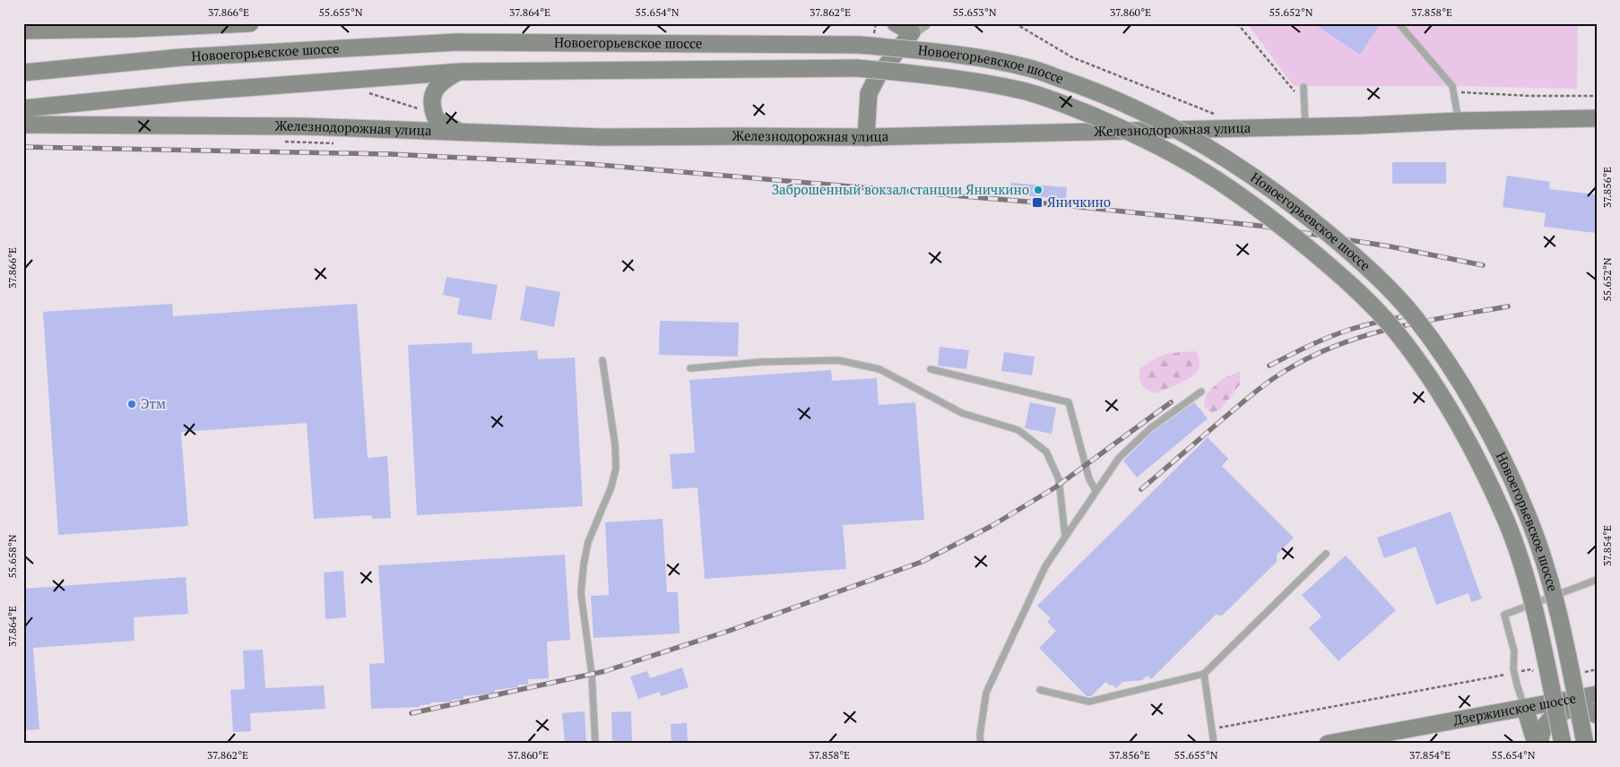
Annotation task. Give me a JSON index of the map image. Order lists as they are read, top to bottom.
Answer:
{
  "streets": {
    "main road": ["Новоегорьевское шоссе", "Железнодорожная улица", "Дзержинское шоссе"]
  },
  "places": {
    "other": ["Заброшенный вокзал станции Яничкино", "Этм"],
    "transit": ["Яничкино"]
  },
  "coordinates": [
    "37.866°E",
    "55.655°N",
    "37.864°E",
    "55.654°N",
    "37.862°E",
    "55.653°N",
    "37.860°E",
    "55.652°N",
    "37.858°E",
    "37.856°E",
    "37.854°E",
    "55.658°N"
  ]
}
